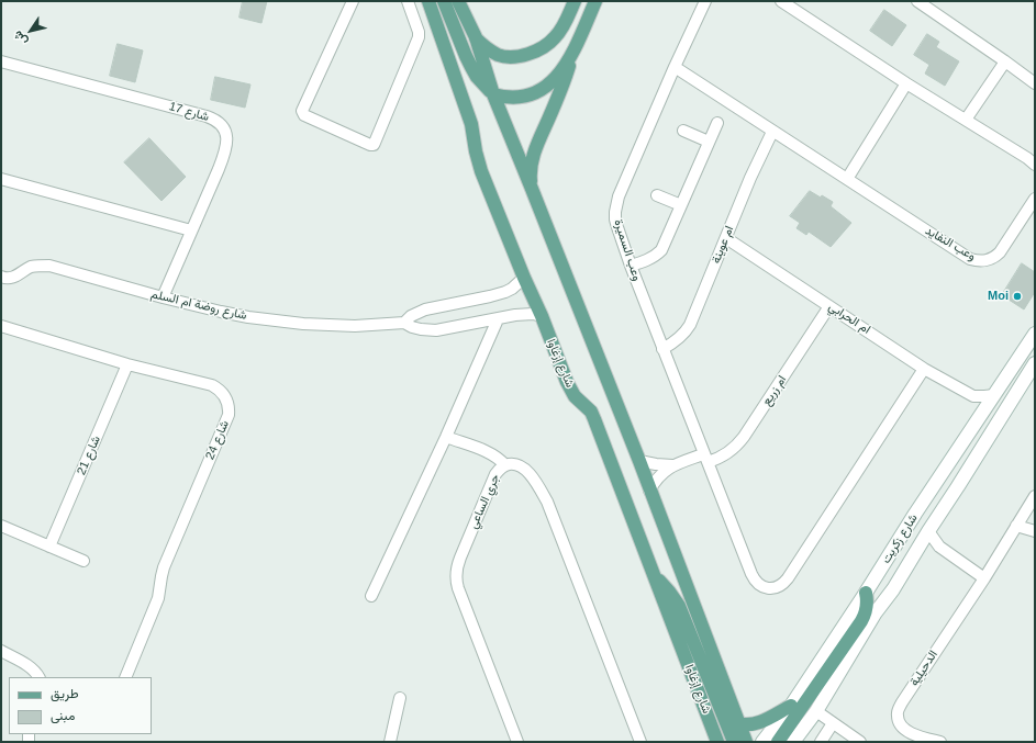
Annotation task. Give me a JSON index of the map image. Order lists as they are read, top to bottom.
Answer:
{
  "streets": {
    "main road": ["شارع إزغاوا", "شارع زكريت"],
    "street": [
      "شارع 17",
      "وعب النفايد",
      "ام عوينة",
      "وعب السميرة",
      "شارع روضة ام السلم",
      "ام الحرابي",
      "ام زريع",
      "شارع 24",
      "شارع 21",
      "جري الساعي",
      "الدحيلية"
    ]
  },
  "crossings": [
    ["شارع 17", "شارع روضة ام السلم"],
    ["وعب النفايد", "ام عوينة"],
    ["وعب النفايد", "وعب السميرة"],
    ["ام عوينة", "وعب السميرة"],
    ["ام عوينة", "ام الحرابي"],
    ["وعب السميرة", "ام الحرابي"],
    ["وعب السميرة", "ام زريع"],
    ["شارع روضة ام السلم", "شارع إزغاوا"],
    ["ام الحرابي", "ام زريع"],
    ["شارع 24", "شارع 21"]
  ],
  "places": ["Moi"],
  "legend": ["طريق", "مبنى"],
  "north": "bottom left"
}
